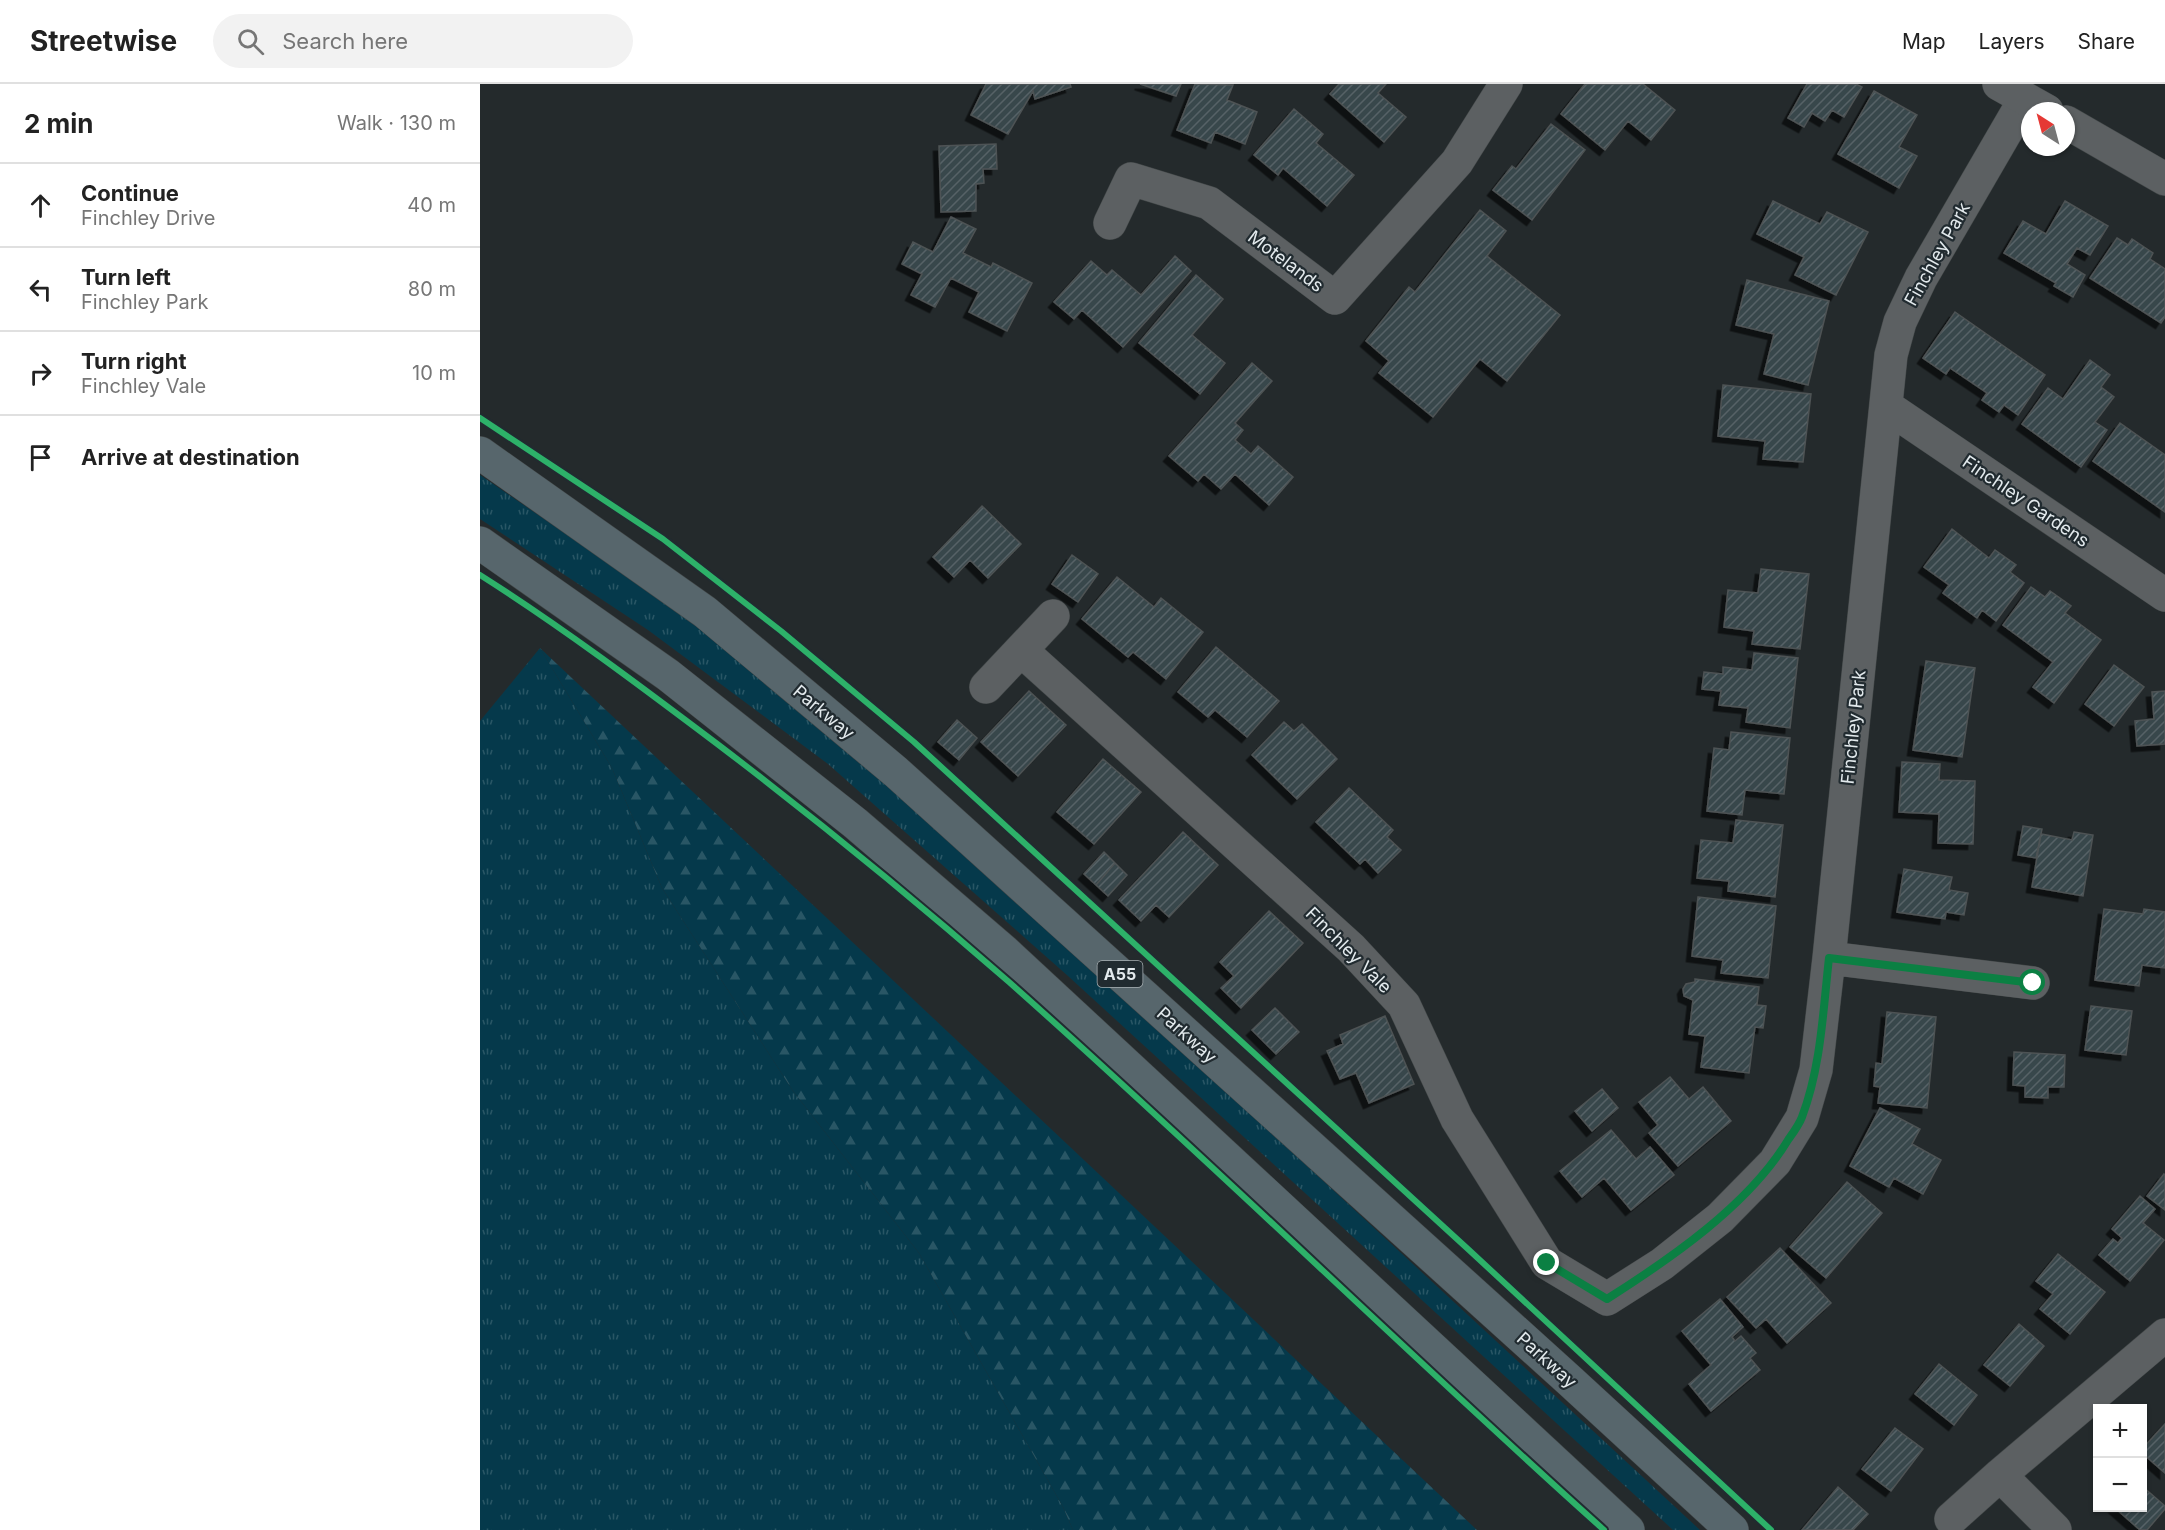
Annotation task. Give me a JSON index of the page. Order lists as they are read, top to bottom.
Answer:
{
  "streets": {
    "highway": ["Parkway", "A55"],
    "street": [
      "Finchley Park",
      "Motelands",
      "Finchley Gardens",
      "Finchley Vale"
    ]
  },
  "crossings": [
    ["Finchley Park", "Finchley Gardens"],
    ["Finchley Park", "Finchley Vale"]
  ],
  "north": "top left",
  "page": {
    "header": "Streetwise",
    "search": "Search here",
    "nav": ["Map", "Layers", "Share"],
    "heading": ["2 min", "Walk · 130 m"],
    "list": [
      ["Continue", "Finchley Drive", "40 m"],
      ["Turn left", "Finchley Park", "80 m"],
      ["Turn right", "Finchley Vale", "10 m"],
      "Arrive at destination"
    ],
    "map_buttons": ["+", "−"]
  }
}
